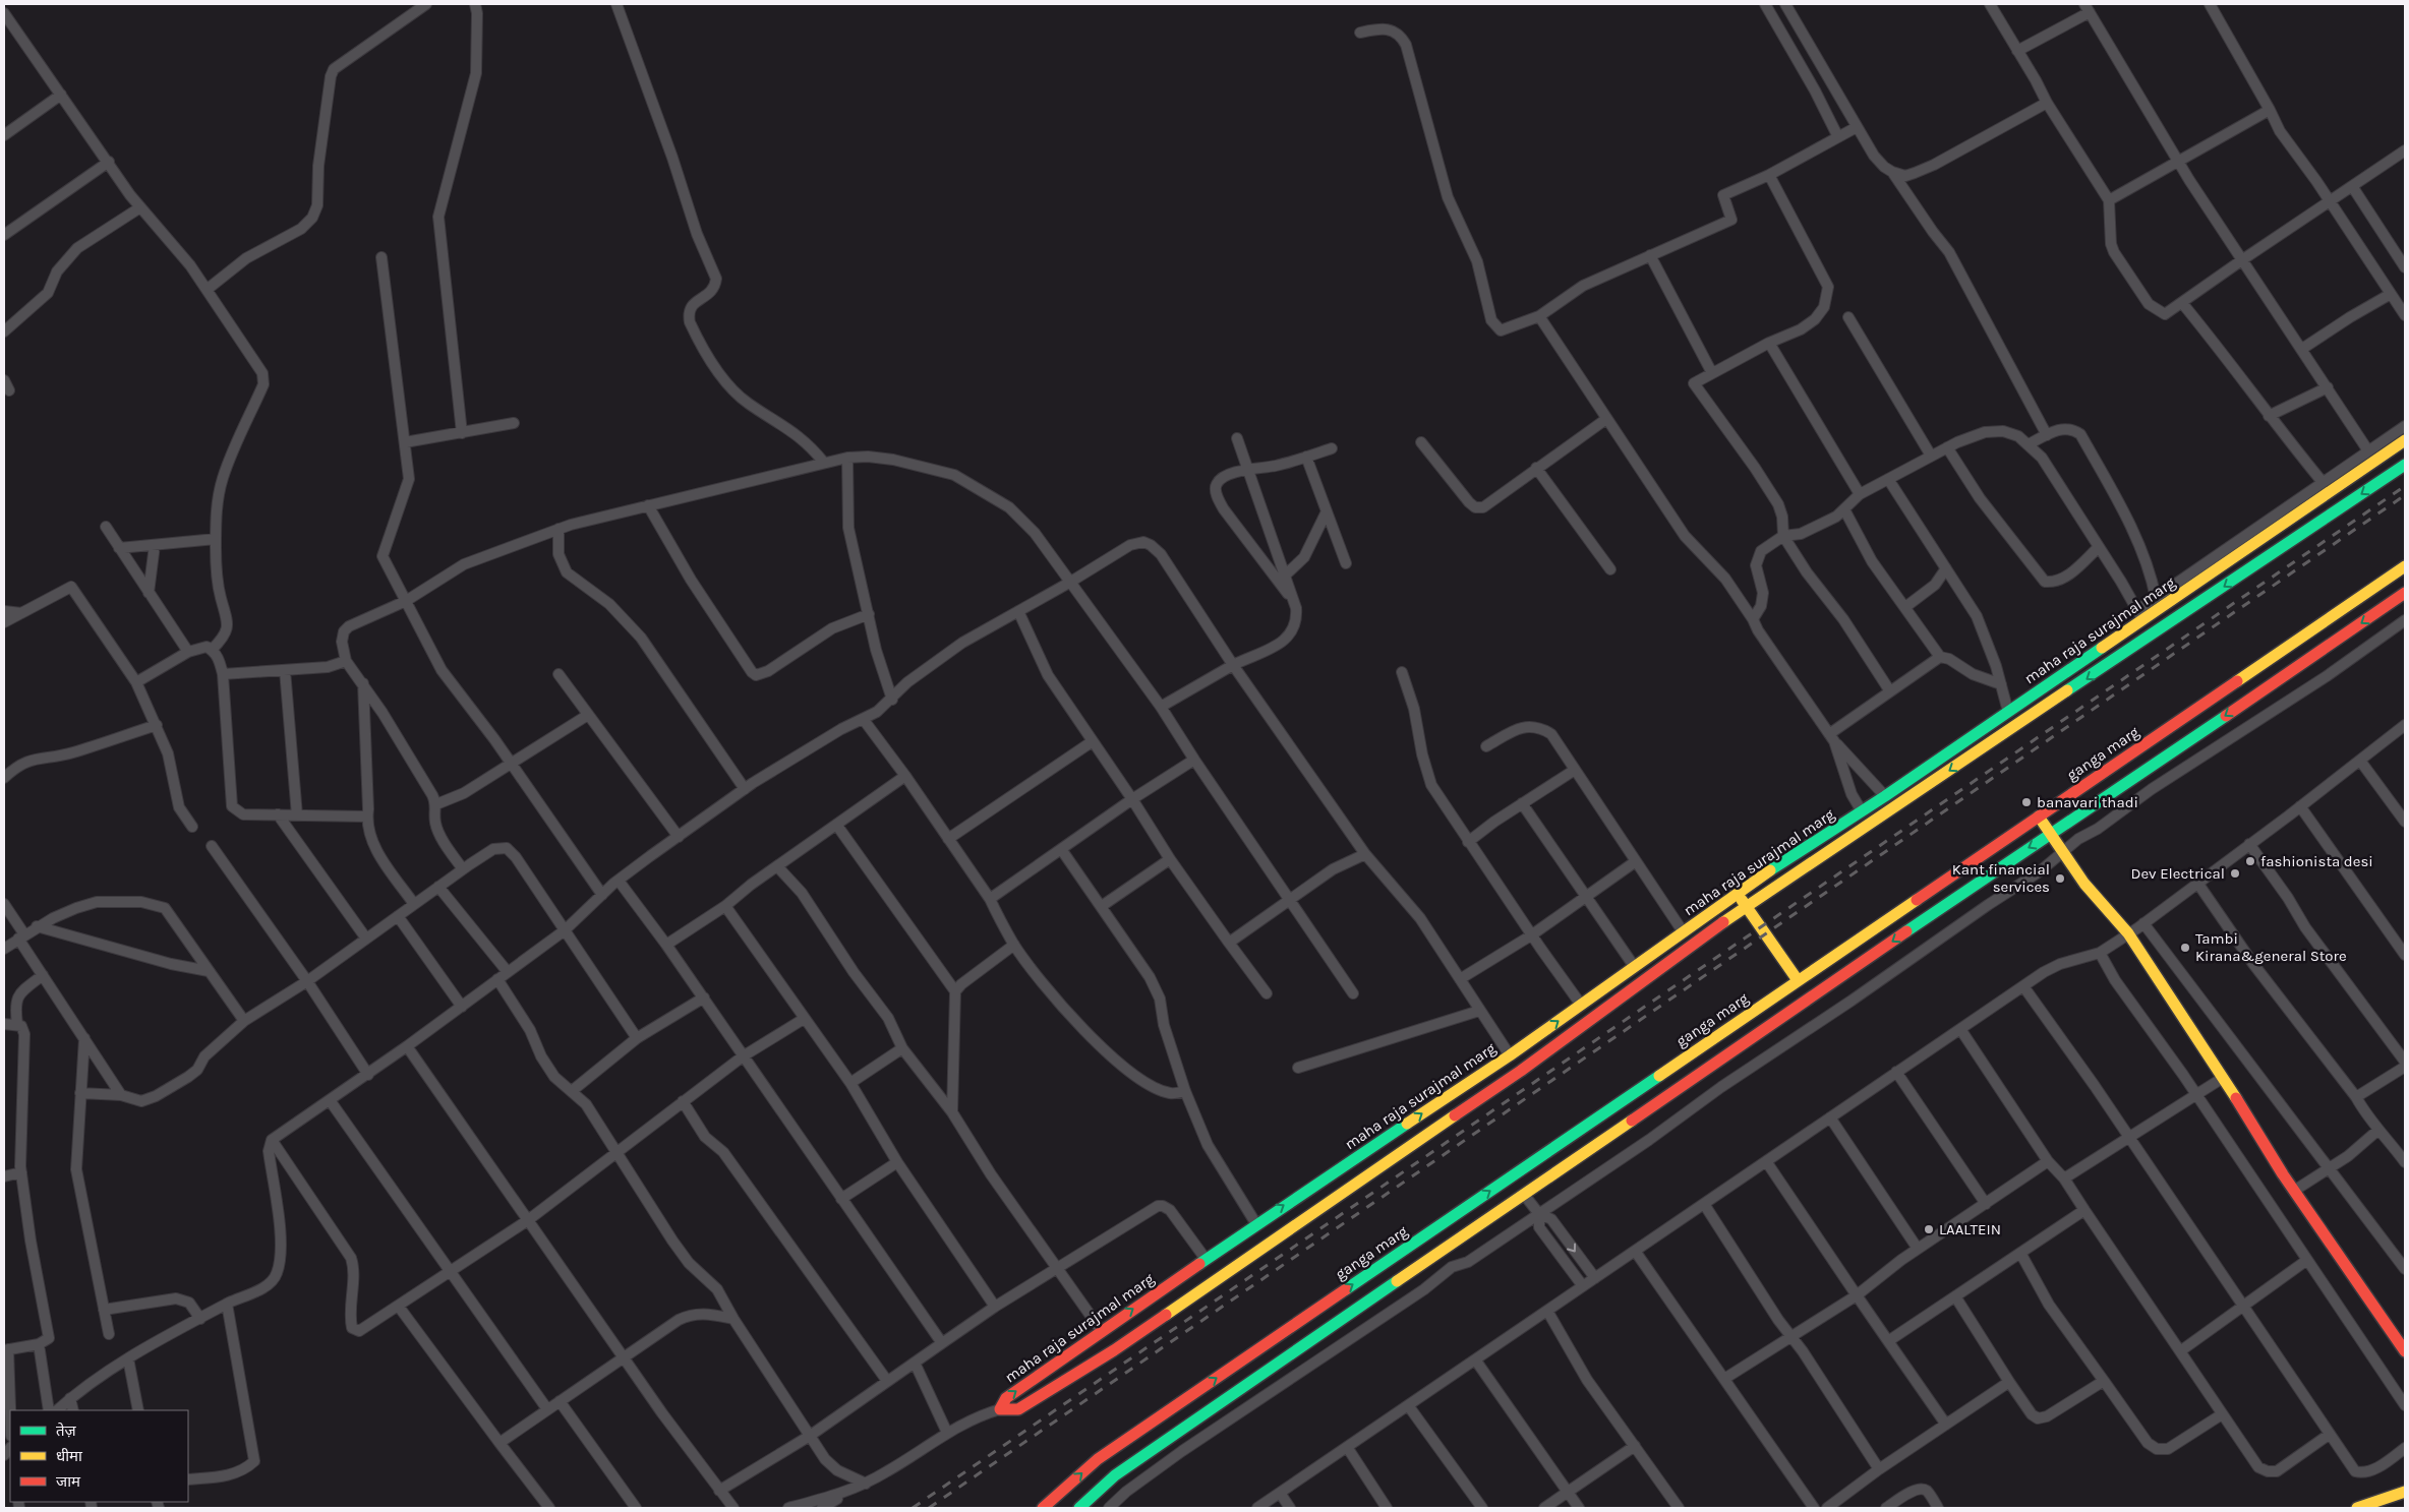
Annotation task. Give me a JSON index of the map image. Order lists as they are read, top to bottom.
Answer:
{
  "streets": {
    "street": ["maha raja surajmal marg", "ganga marg"]
  },
  "places": [
    "banavari thadi",
    "fashionista desi",
    "Dev Electrical",
    "Kant financial services",
    "Tambi Kirana&general Store",
    "LAALTEIN"
  ],
  "legend": ["तेज़", "धीमा", "जाम"]
}
